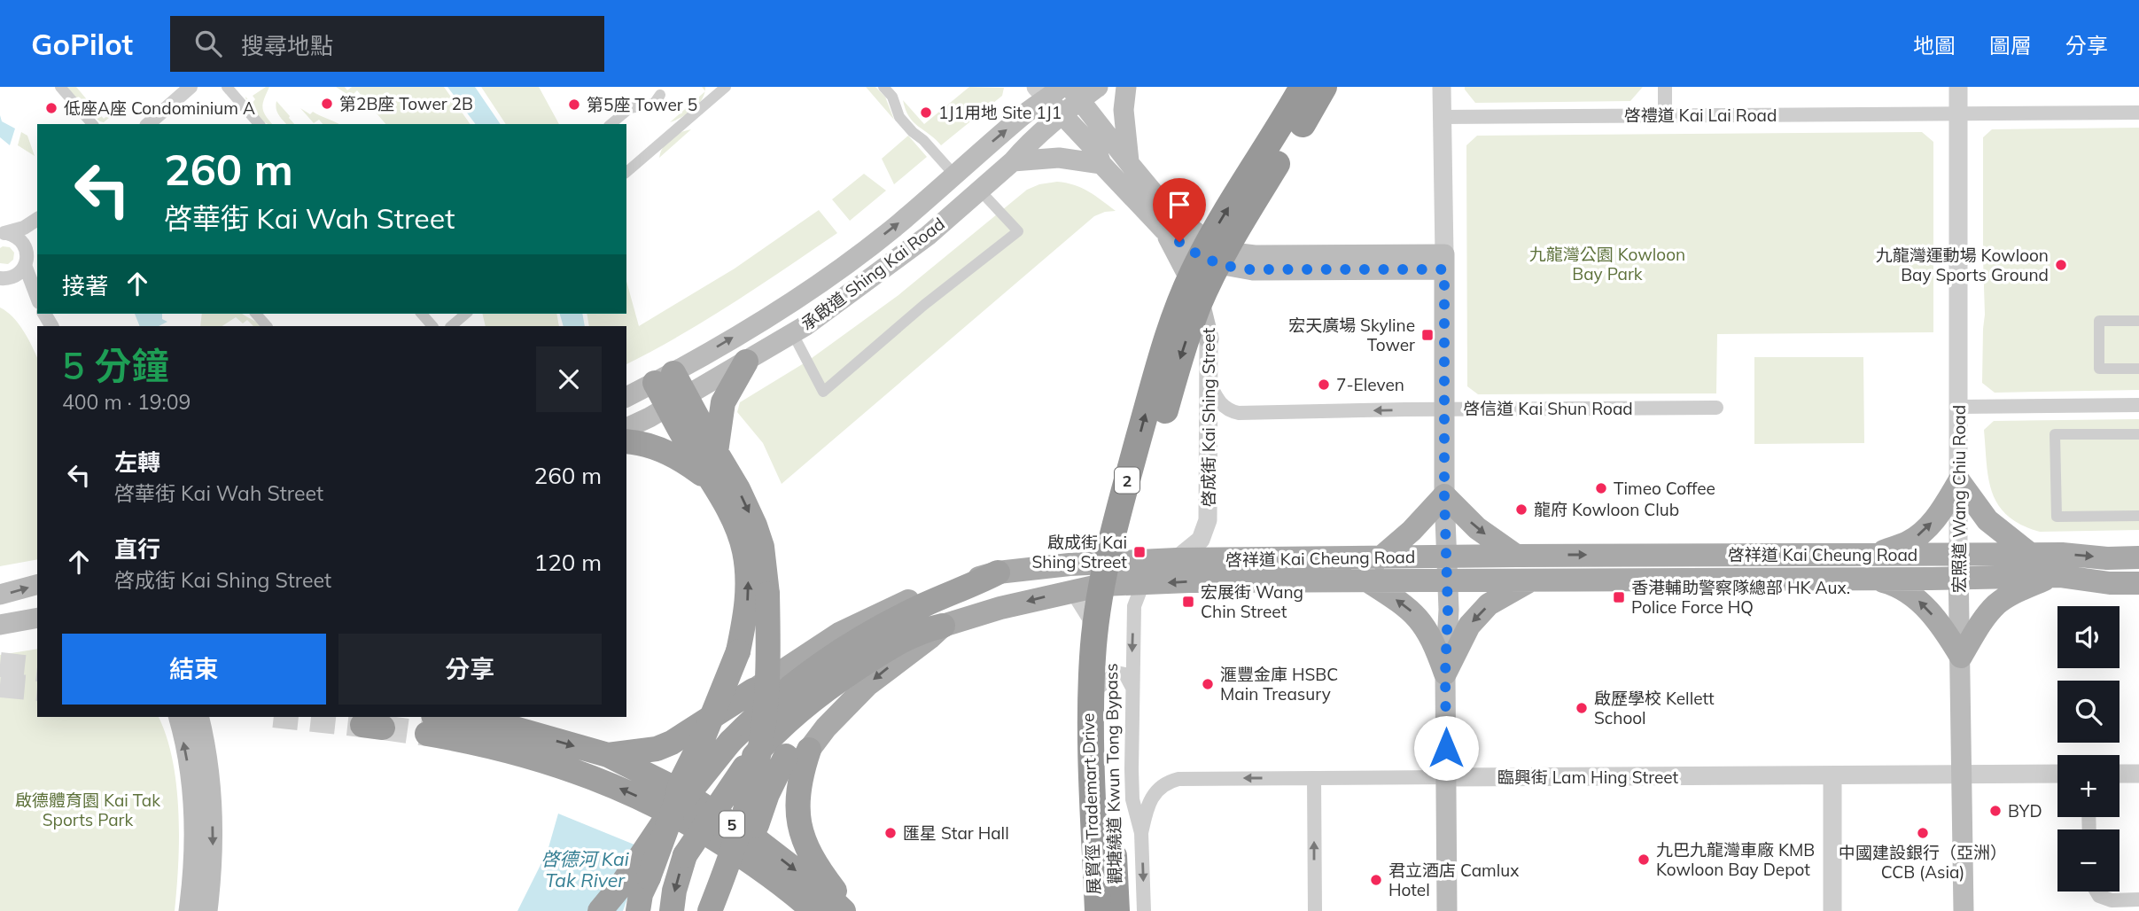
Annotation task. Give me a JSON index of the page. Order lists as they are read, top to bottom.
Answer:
{
  "streets": {
    "highway": ["2", "觀塘繞道 Kwun Tong Bypass", "5"],
    "main road": ["承啟道 Shing Kai Road", "宏照道 Wang Chiu Road", "啓祥道 Kai Cheung Road"],
    "street": [
      "啓禮道 Kai Lai Road",
      "啓信道 Kai Shun Road",
      "啓成街 Kai Shing Street",
      "臨興街 Lam Hing Street",
      "展貿徑 Trademart Drive"
    ]
  },
  "crossings": [
    ["啓禮道 Kai Lai Road", "宏照道 Wang Chiu Road"],
    ["啓信道 Kai Shun Road", "啓成街 Kai Shing Street"],
    ["啓成街 Kai Shing Street", "啓祥道 Kai Cheung Road"],
    ["宏照道 Wang Chiu Road", "啓祥道 Kai Cheung Road"],
    ["宏照道 Wang Chiu Road", "臨興街 Lam Hing Street"],
    ["啓祥道 Kai Cheung Road", "展貿徑 Trademart Drive"],
    ["觀塘繞道 Kwun Tong Bypass", "展貿徑 Trademart Drive"]
  ],
  "one_way": ["啓信道 Kai Shun Road"],
  "water": ["啓德河 Kai Tak River"],
  "parks": ["九龍灣公園 Kowloon Bay Park", "啟德體育園 Kai Tak Sports Park"],
  "places": {
    "other": [
      "第2B座 Tower 2B",
      "第5座 Tower 5",
      "低座A座 Condominium A",
      "1J1用地 Site 1J1",
      "九龍灣運動場 Kowloon Bay Sports Ground",
      "7-Eleven",
      "Timeo Coffee",
      "龍府 Kowloon Club",
      "滙豐金庫 HSBC Main Treasury",
      "啟歷學校 Kellett School",
      "BYD",
      "匯星 Star Hall",
      "中國建設銀行（亞洲） CCB (Asia)",
      "九巴九龍灣車廠 KMB Kowloon Bay Depot",
      "君立酒店 Camlux Hotel"
    ],
    "transit": [
      "宏天廣場 Skyline Tower",
      "啟成街 Kai Shing Street",
      "香港輔助警察隊總部 HK Aux. Police Force HQ",
      "宏展街 Wang Chin Street"
    ]
  },
  "page": {
    "header": "GoPilot",
    "search": "搜尋地點",
    "nav": ["地圖", "圖層", "分享"],
    "turn": ["260 m", "啓華街 Kai Wah Street"],
    "then": "接著",
    "heading": ["5 分鐘", "400 m · 19:09"],
    "list": [
      {
        "name": "左轉",
        "note": "啓華街 Kai Wah Street",
        "value": "260 m"
      },
      {
        "name": "直行",
        "note": "啓成街 Kai Shing Street",
        "value": "120 m"
      }
    ],
    "map_buttons": ["+", "−"],
    "buttons": ["結束", "分享"]
  }
}
